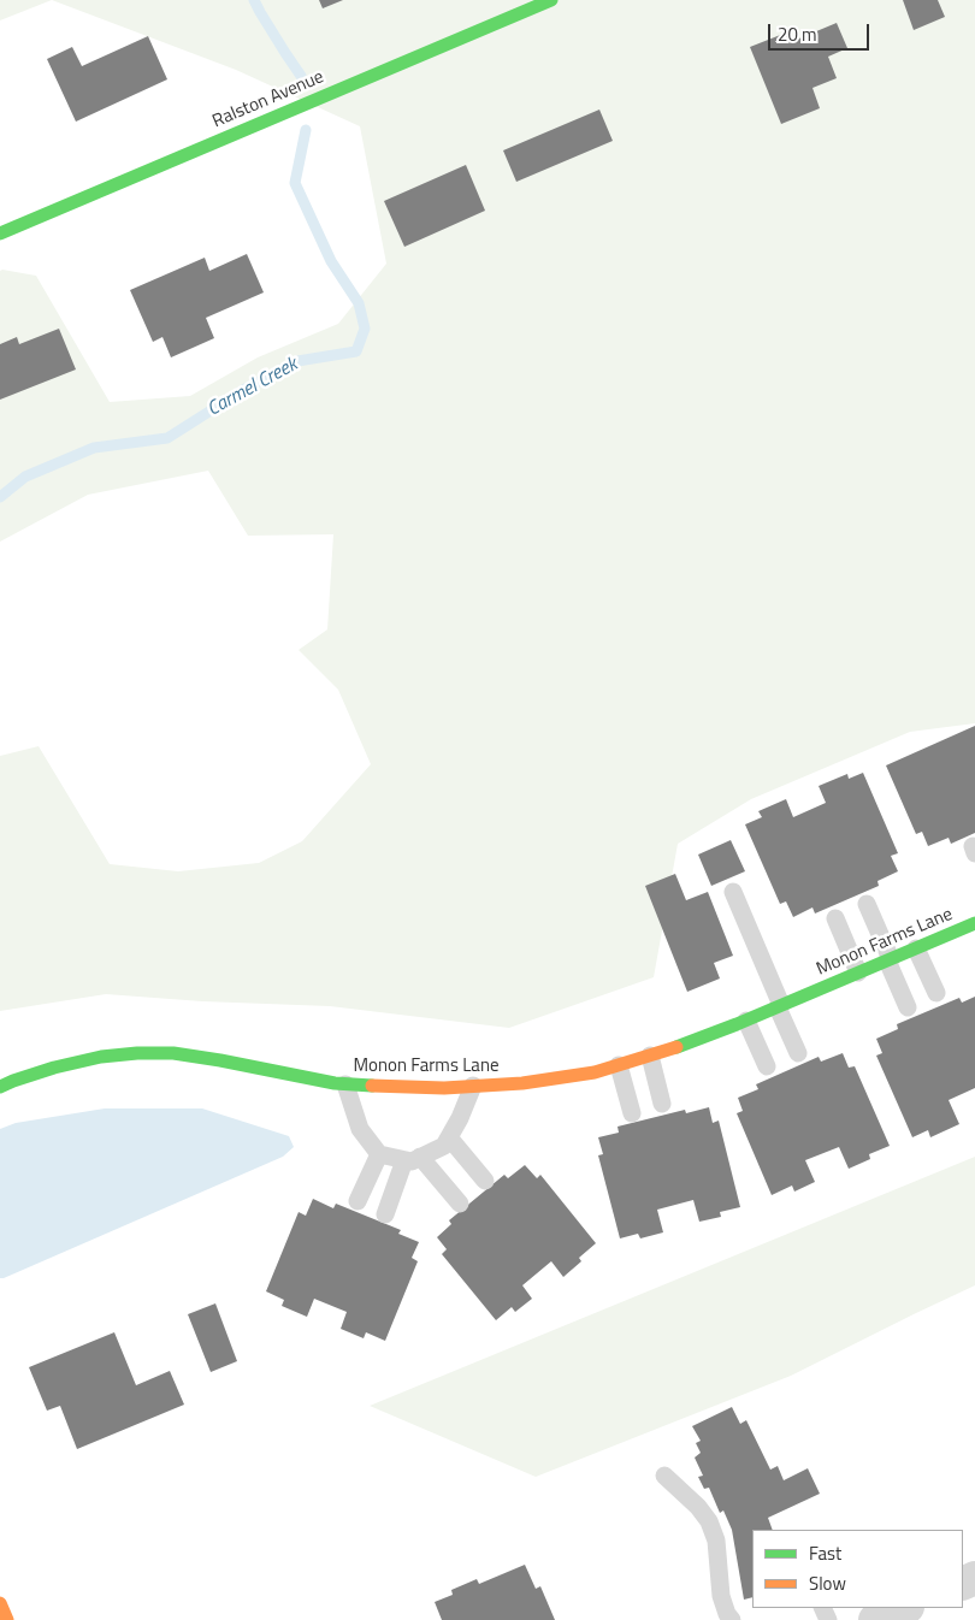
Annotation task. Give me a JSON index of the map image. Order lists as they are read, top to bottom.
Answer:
{
  "streets": {
    "street": ["Ralston Avenue", "Monon Farms Lane"]
  },
  "water": ["Carmel Creek"],
  "legend": ["Fast", "Slow"],
  "scale_bar": "20 m"
}
